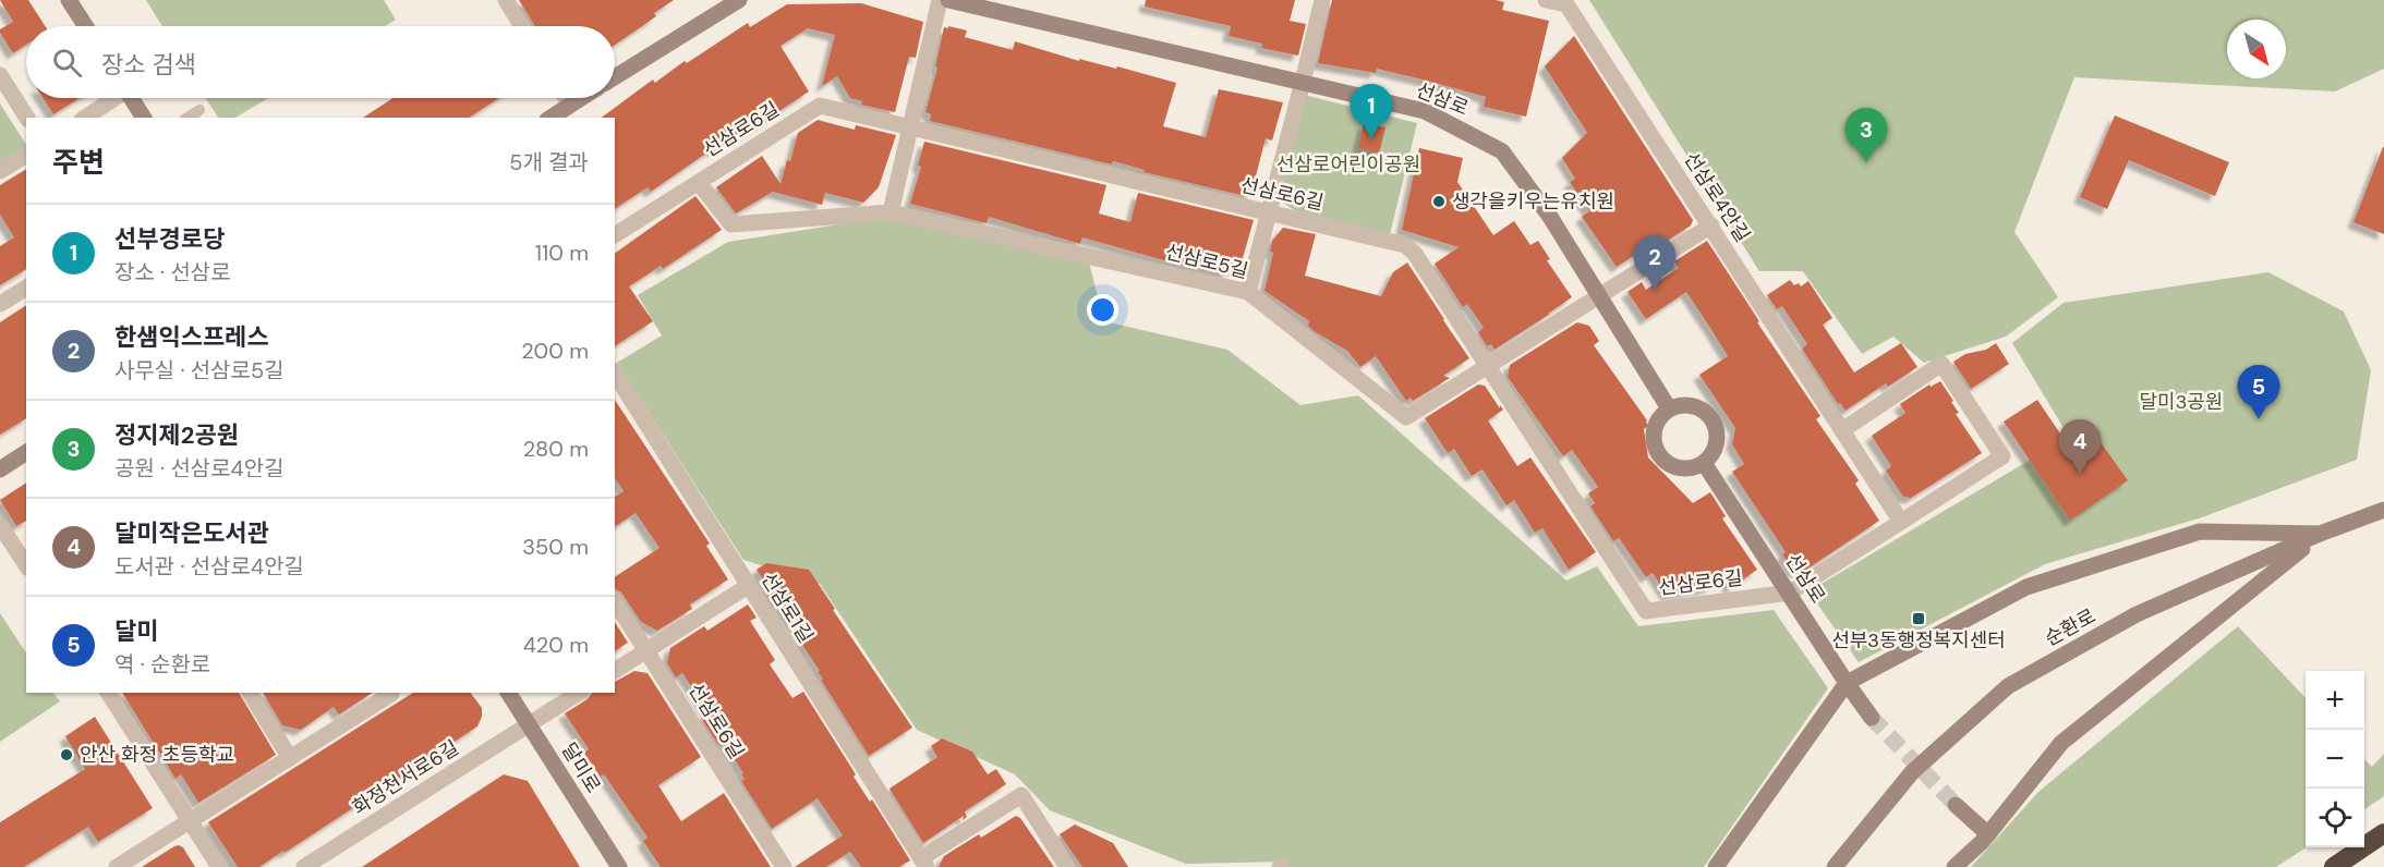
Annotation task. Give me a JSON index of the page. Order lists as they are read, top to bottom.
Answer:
{
  "streets": {
    "street": [
      "선삼로",
      "선삼로6길",
      "선삼로4안길",
      "선삼로5길",
      "선삼로1길",
      "순환로",
      "달미로",
      "화정천서로6길"
    ]
  },
  "crossings": [
    ["선삼로", "선삼로6길"],
    ["선삼로", "선삼로5길"],
    ["선삼로6길", "선삼로5길"],
    ["선삼로4안길", "선삼로5길"],
    ["달미로", "화정천서로6길"]
  ],
  "parks": ["선삼로어린이공원", "달미3공원"],
  "places": {
    "other": ["생각을키우는유치원", "안산 화정 초등학교"],
    "transit": ["선부3동행정복지센터"]
  },
  "north": "bottom right",
  "page": {
    "search": "장소 검색",
    "pins": [
      "1",
      "3",
      "2",
      "5",
      "4"
    ],
    "heading": ["주변", "5개 결과"],
    "list": [
      {
        "mark": "1",
        "name": "선부경로당",
        "note": "장소 · 선삼로",
        "value": "110 m"
      },
      {
        "mark": "2",
        "name": "한샘익스프레스",
        "note": "사무실 · 선삼로5길",
        "value": "200 m"
      },
      {
        "mark": "3",
        "name": "정지제2공원",
        "note": "공원 · 선삼로4안길",
        "value": "280 m"
      },
      {
        "mark": "4",
        "name": "달미작은도서관",
        "note": "도서관 · 선삼로4안길",
        "value": "350 m"
      },
      {
        "mark": "5",
        "name": "달미",
        "note": "역 · 순환로",
        "value": "420 m"
      }
    ],
    "map_buttons": ["+", "−"]
  }
}
